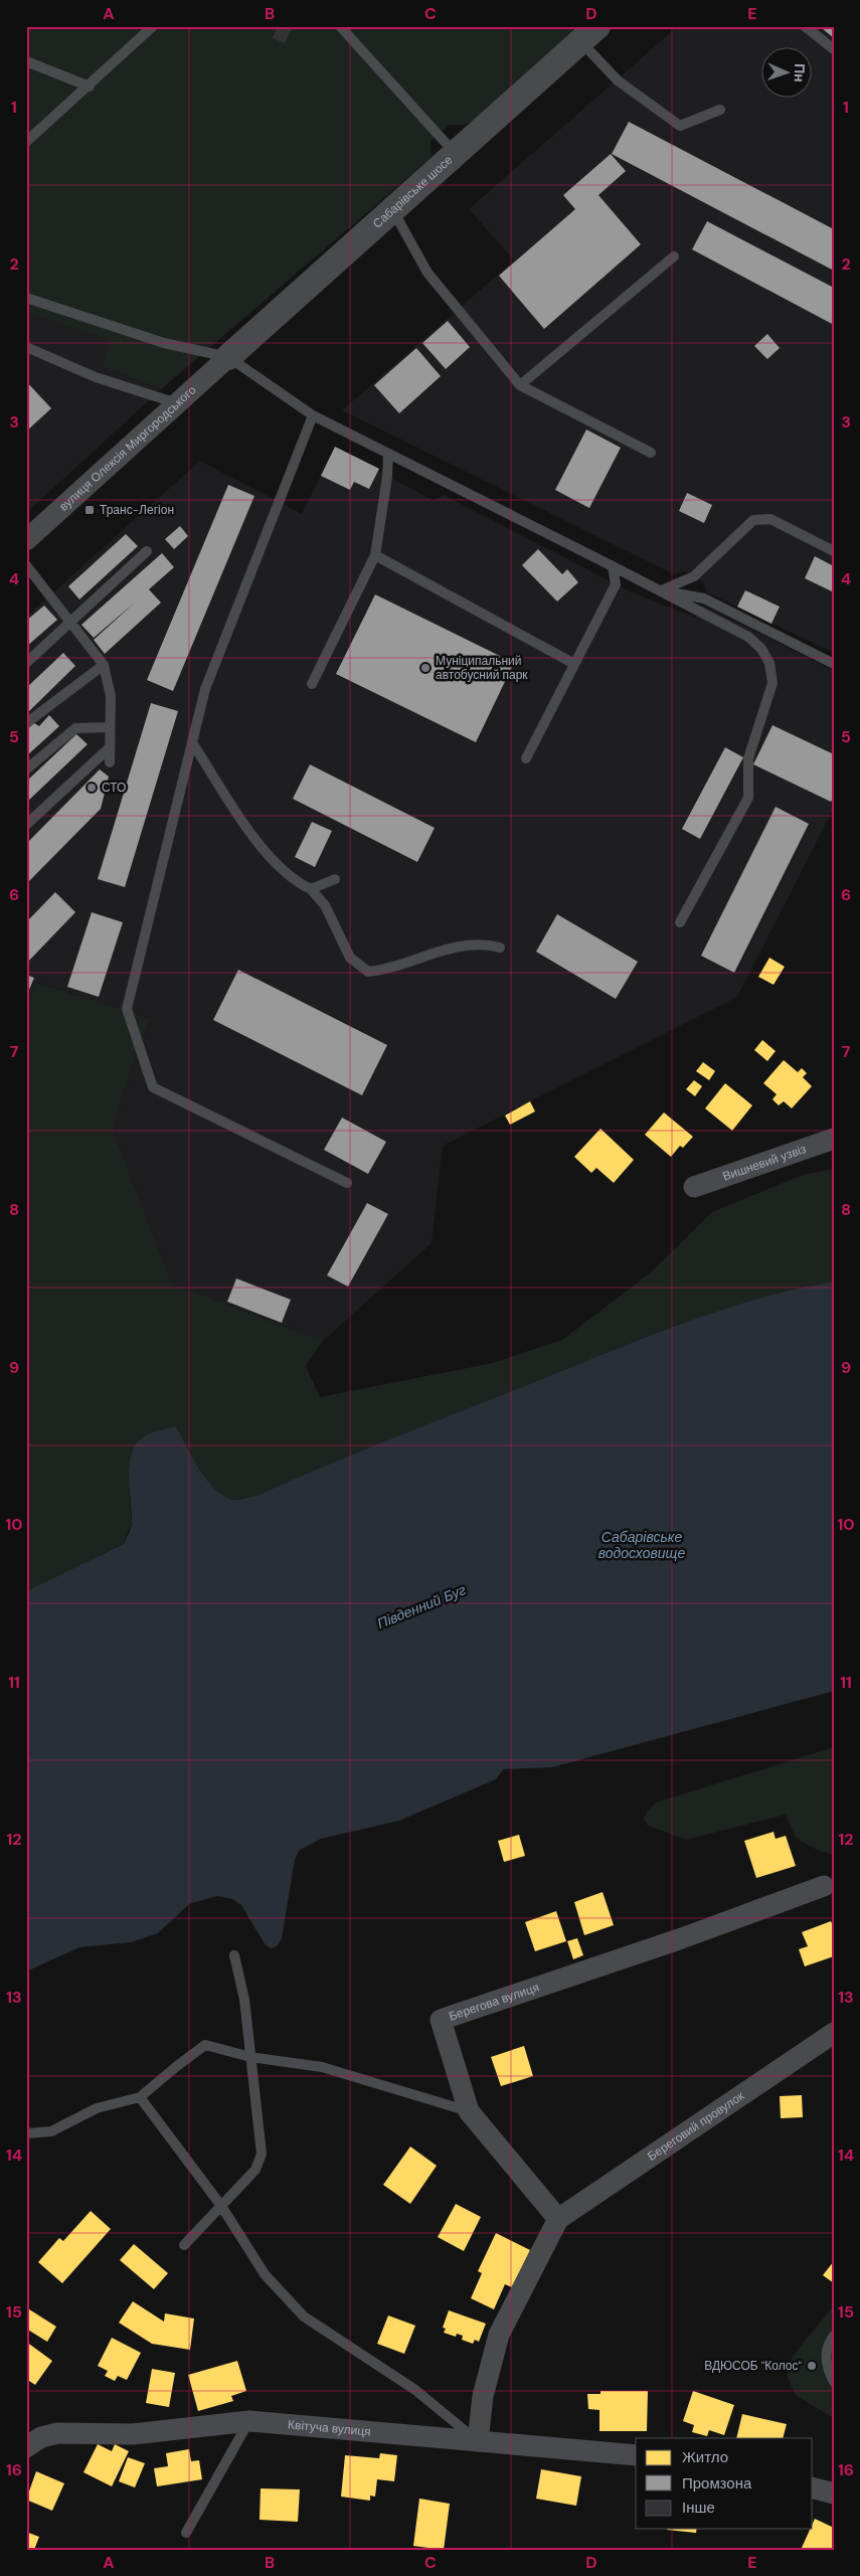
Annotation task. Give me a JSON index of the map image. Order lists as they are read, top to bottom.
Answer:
{
  "streets": {
    "street": [
      "Сабарівське шосе",
      "вулиця Олексія Миргородського",
      "Вишневий узвіз",
      "Берегова вулиця",
      "Береговий провулок",
      "Квітуча вулиця"
    ]
  },
  "crossings": [
    ["Сабарівське шосе", "вулиця Олексія Миргородського"],
    ["Берегова вулиця", "Береговий провулок"]
  ],
  "water": ["Сабарівське водосховище", "Південний Буг"],
  "places": {
    "transit": ["Транс-Легіон"],
    "other": ["Муніципальний автобусний парк", "СТО", "ВДЮСОБ \"Колос\""]
  },
  "legend": ["Житло", "Промзона", "Інше"],
  "north": "right",
  "grid": {
    "columns": [
      "A",
      "B",
      "C",
      "D",
      "E"
    ],
    "rows": [
      "1",
      "2",
      "3",
      "4",
      "5",
      "6",
      "7",
      "8",
      "9",
      "10",
      "11",
      "12",
      "13",
      "14",
      "15",
      "16"
    ]
  }
}
